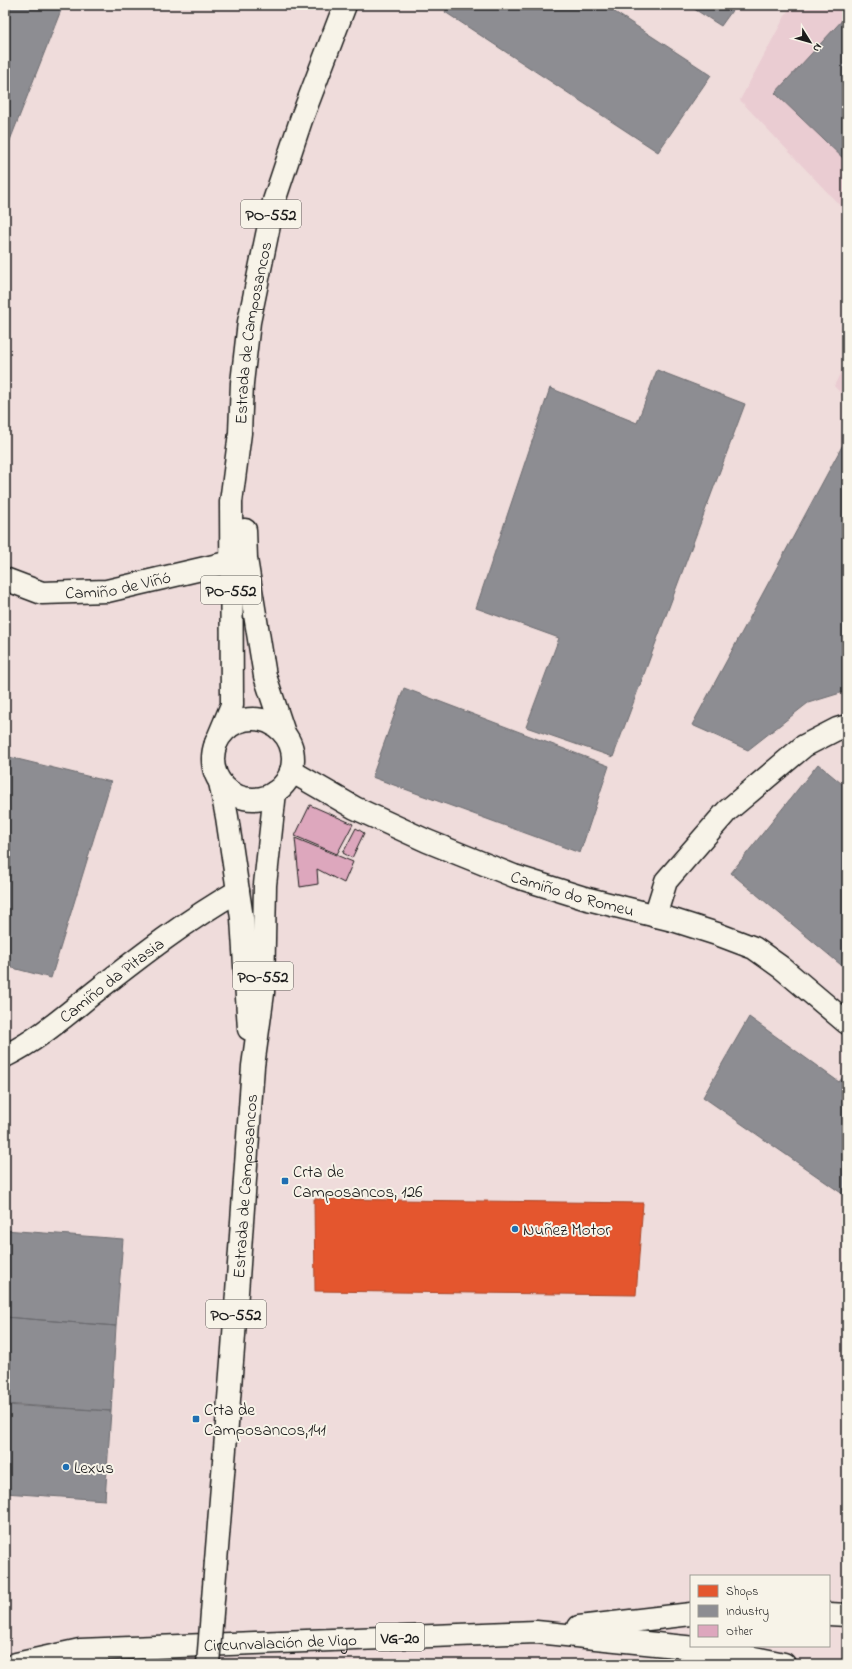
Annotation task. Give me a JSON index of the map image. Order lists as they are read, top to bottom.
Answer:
{
  "streets": {
    "main road": [
      "PO-552",
      "Estrada de Camposancos",
      "Camiño de Viñó",
      "Camiño do Romeu",
      "Camiño da Pitasia",
      "VG-20",
      "Circunvalación de Vigo"
    ]
  },
  "crossings": [
    ["Estrada de Camposancos", "Camiño de Viñó"],
    ["Estrada de Camposancos", "Camiño do Romeu"],
    ["Estrada de Camposancos", "Camiño da Pitasia"]
  ],
  "places": {
    "transit": ["Crta de Camposancos, 126", "Crta de Camposancos,141"],
    "other": ["Nuñez Motor", "Lexus"]
  },
  "legend": ["Shops", "Industry", "Other"],
  "north": "bottom right"
}
